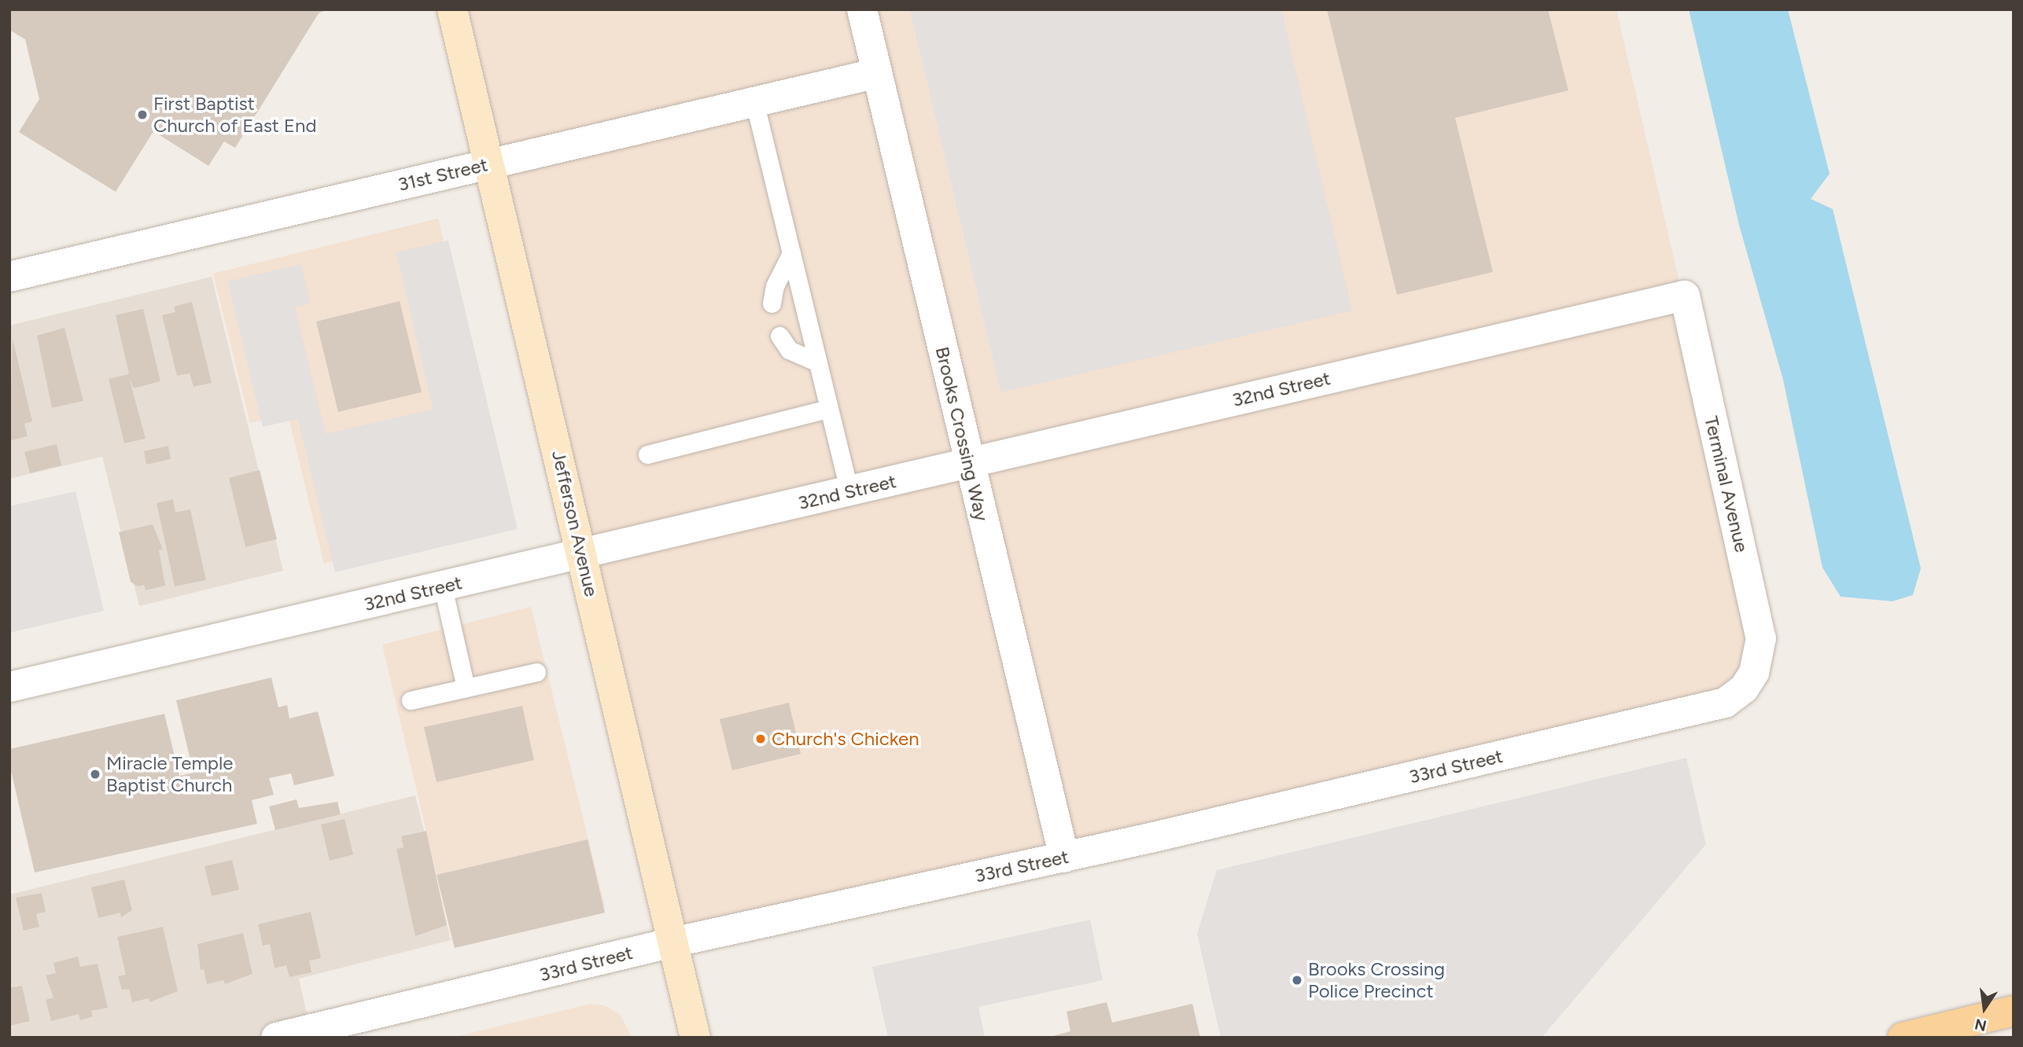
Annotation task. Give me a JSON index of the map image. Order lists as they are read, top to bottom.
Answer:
{
  "streets": {
    "main road": ["Jefferson Avenue"],
    "street": [
      "31st Street",
      "32nd Street",
      "Brooks Crossing Way",
      "Terminal Avenue",
      "33rd Street"
    ]
  },
  "crossings": [
    ["31st Street", "Brooks Crossing Way"],
    ["31st Street", "Jefferson Avenue"],
    ["32nd Street", "Brooks Crossing Way"],
    ["32nd Street", "Terminal Avenue"],
    ["32nd Street", "Jefferson Avenue"],
    ["Brooks Crossing Way", "33rd Street"],
    ["Terminal Avenue", "33rd Street"],
    ["Jefferson Avenue", "33rd Street"]
  ],
  "places": [
    "First Baptist Church of East End",
    "Church's Chicken",
    "Miracle Temple Baptist Church",
    "Brooks Crossing Police Precinct"
  ],
  "north": "bottom"
}
